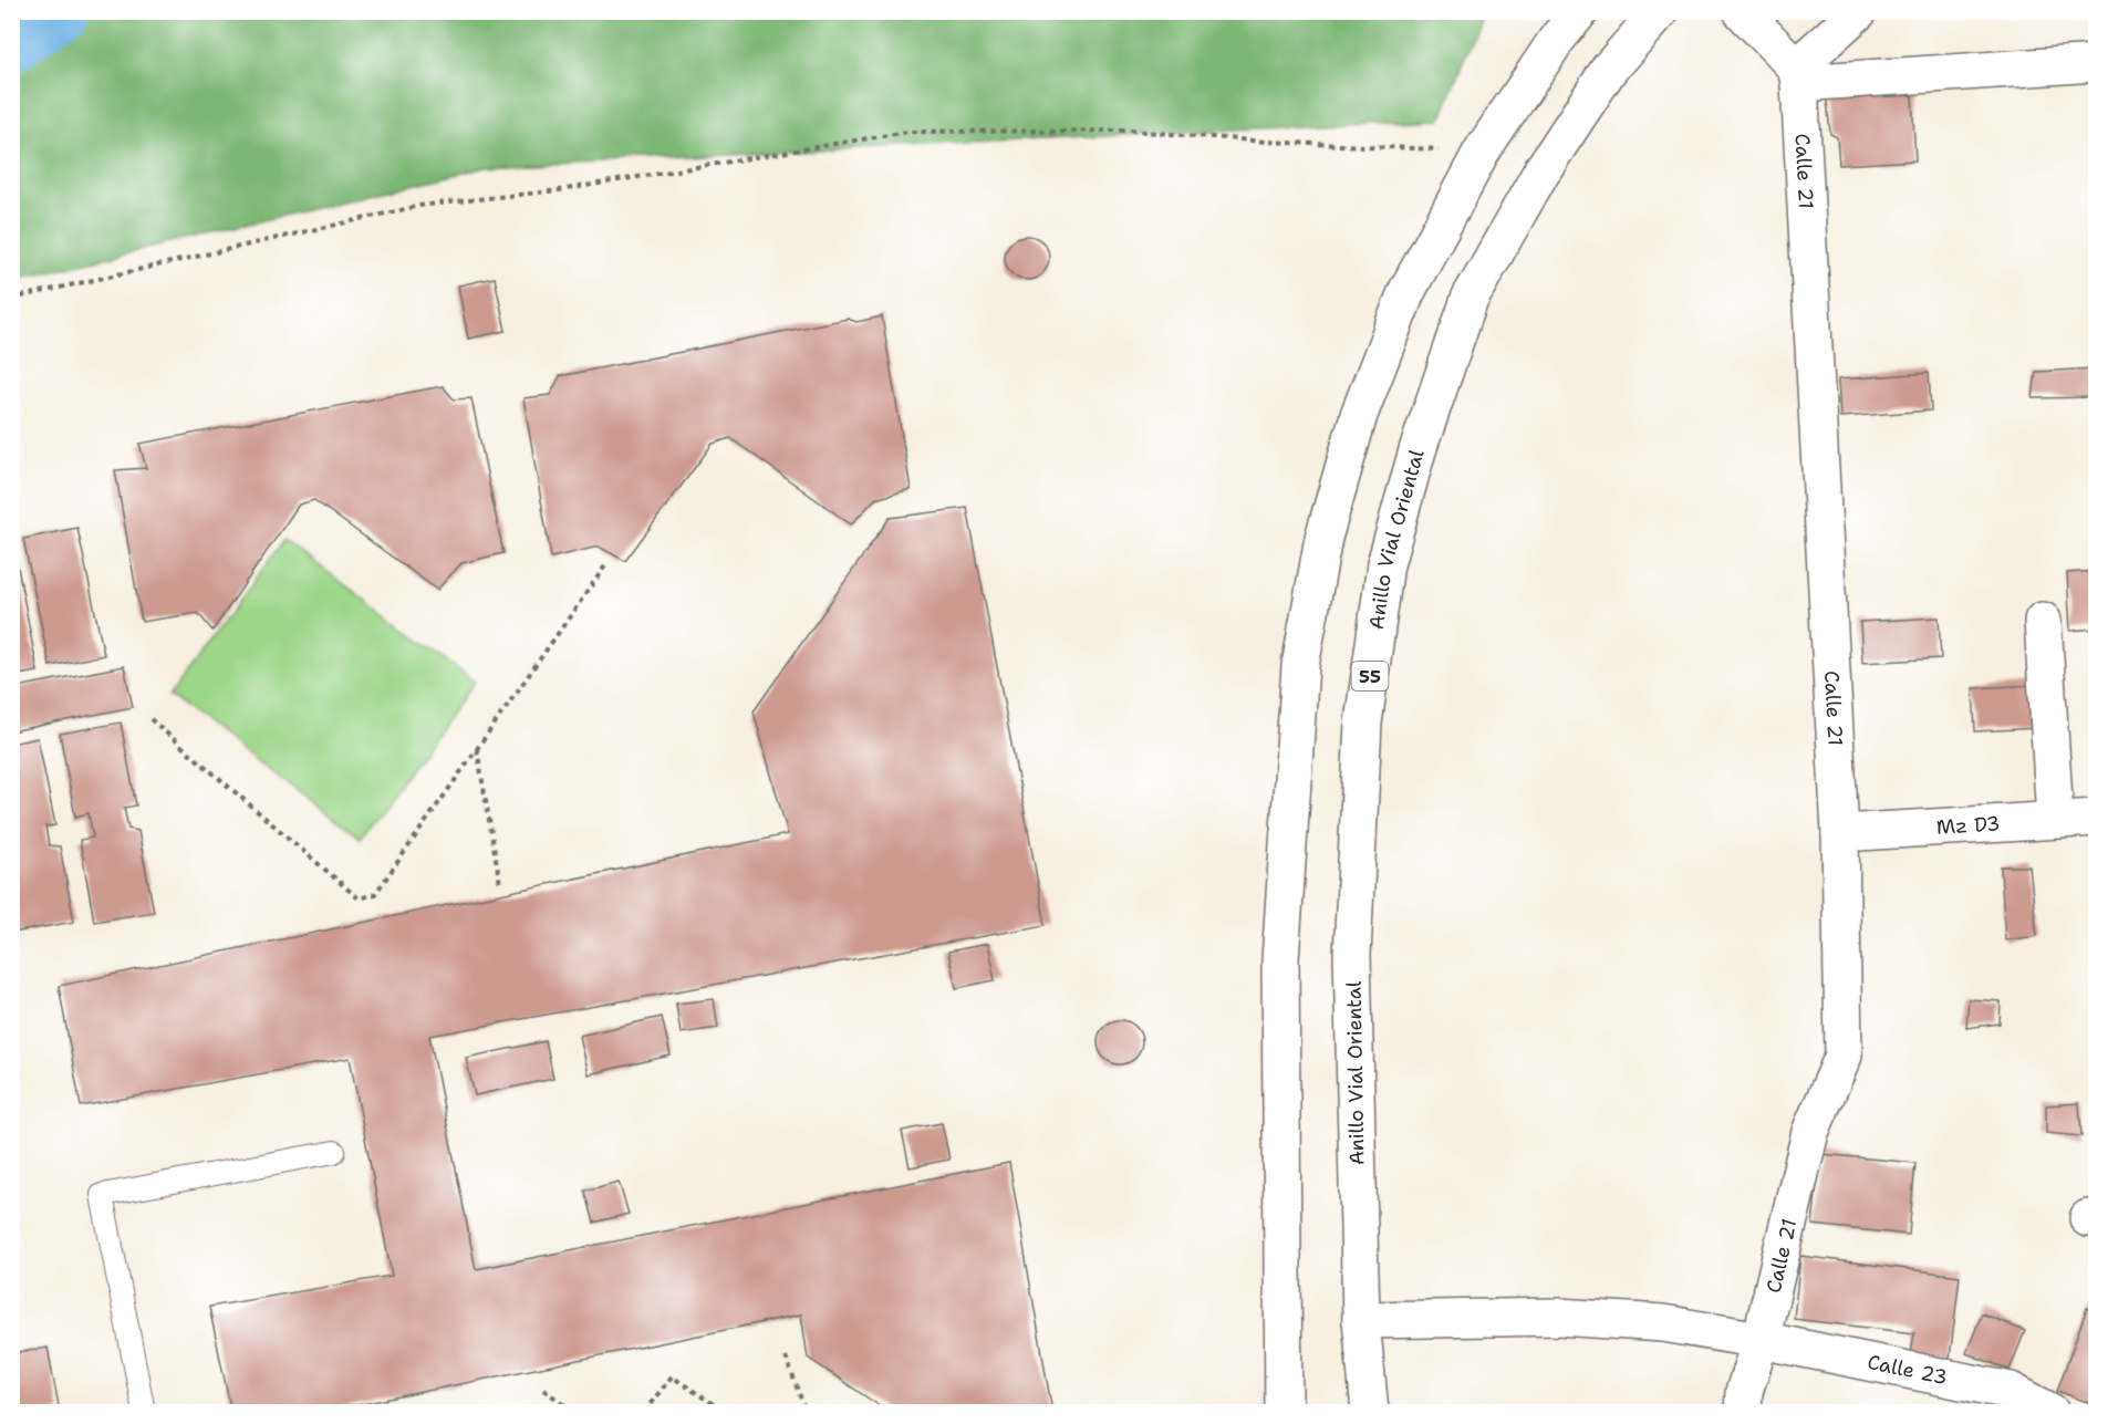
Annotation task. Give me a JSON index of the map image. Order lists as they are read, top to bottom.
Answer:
{
  "streets": {
    "main road": [
      "Calle 21",
      "Anillo Vial Oriental",
      "55",
      "Mz D3",
      "Calle 23"
    ]
  },
  "crossings": [
    ["Calle 21", "Mz D3"],
    ["Calle 21", "Calle 23"],
    ["Anillo Vial Oriental", "Calle 23"]
  ]
}
